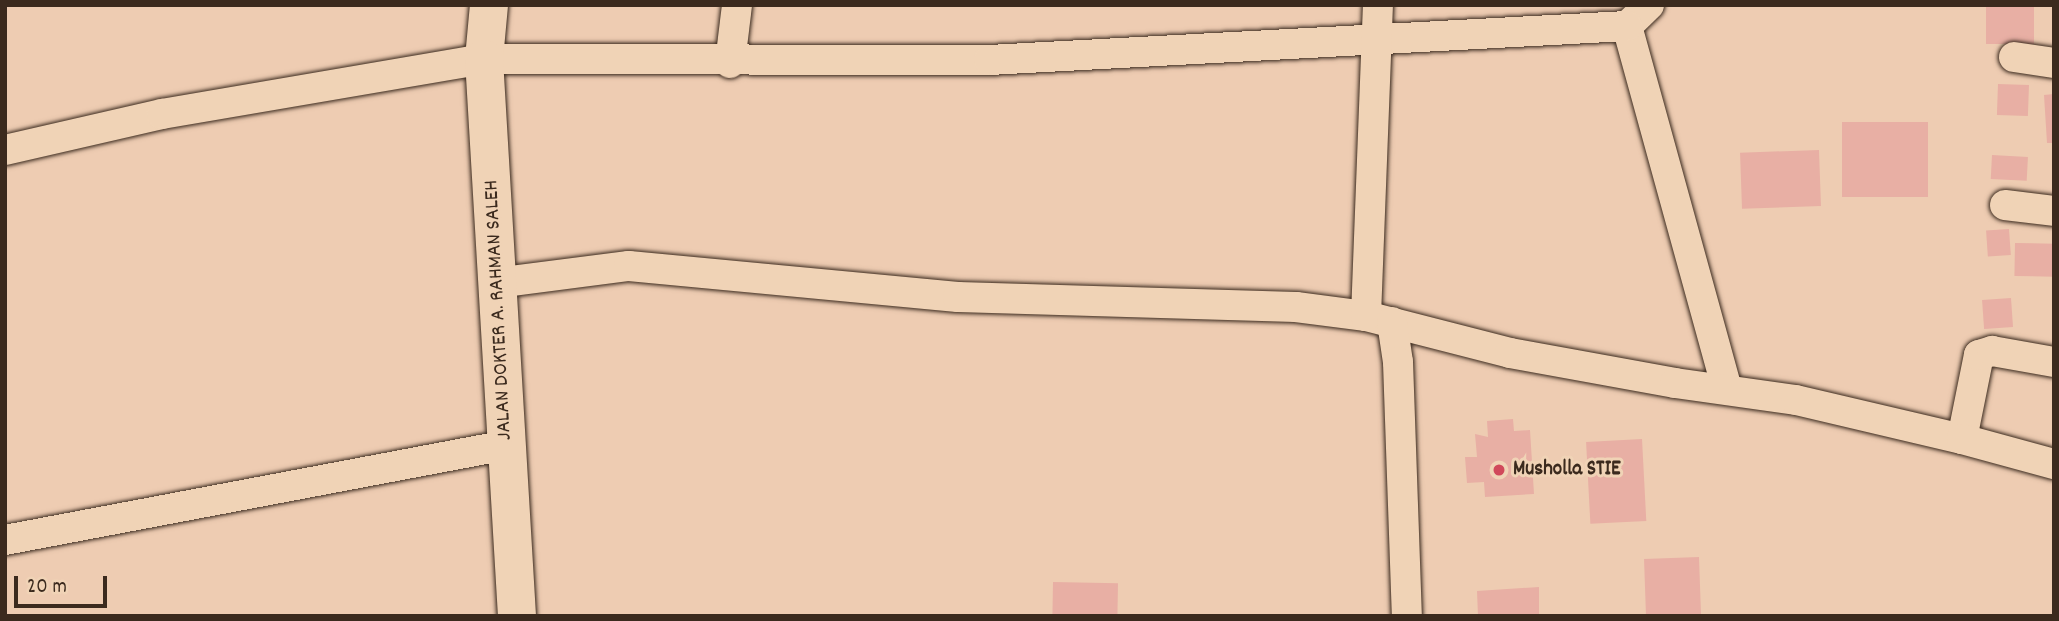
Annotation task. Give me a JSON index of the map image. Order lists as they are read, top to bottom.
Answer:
{
  "streets": {
    "main road": ["JALAN DOKTER A. RAHMAN SALEH"]
  },
  "places": ["Musholla STIE"],
  "scale_bar": "20 m"
}
